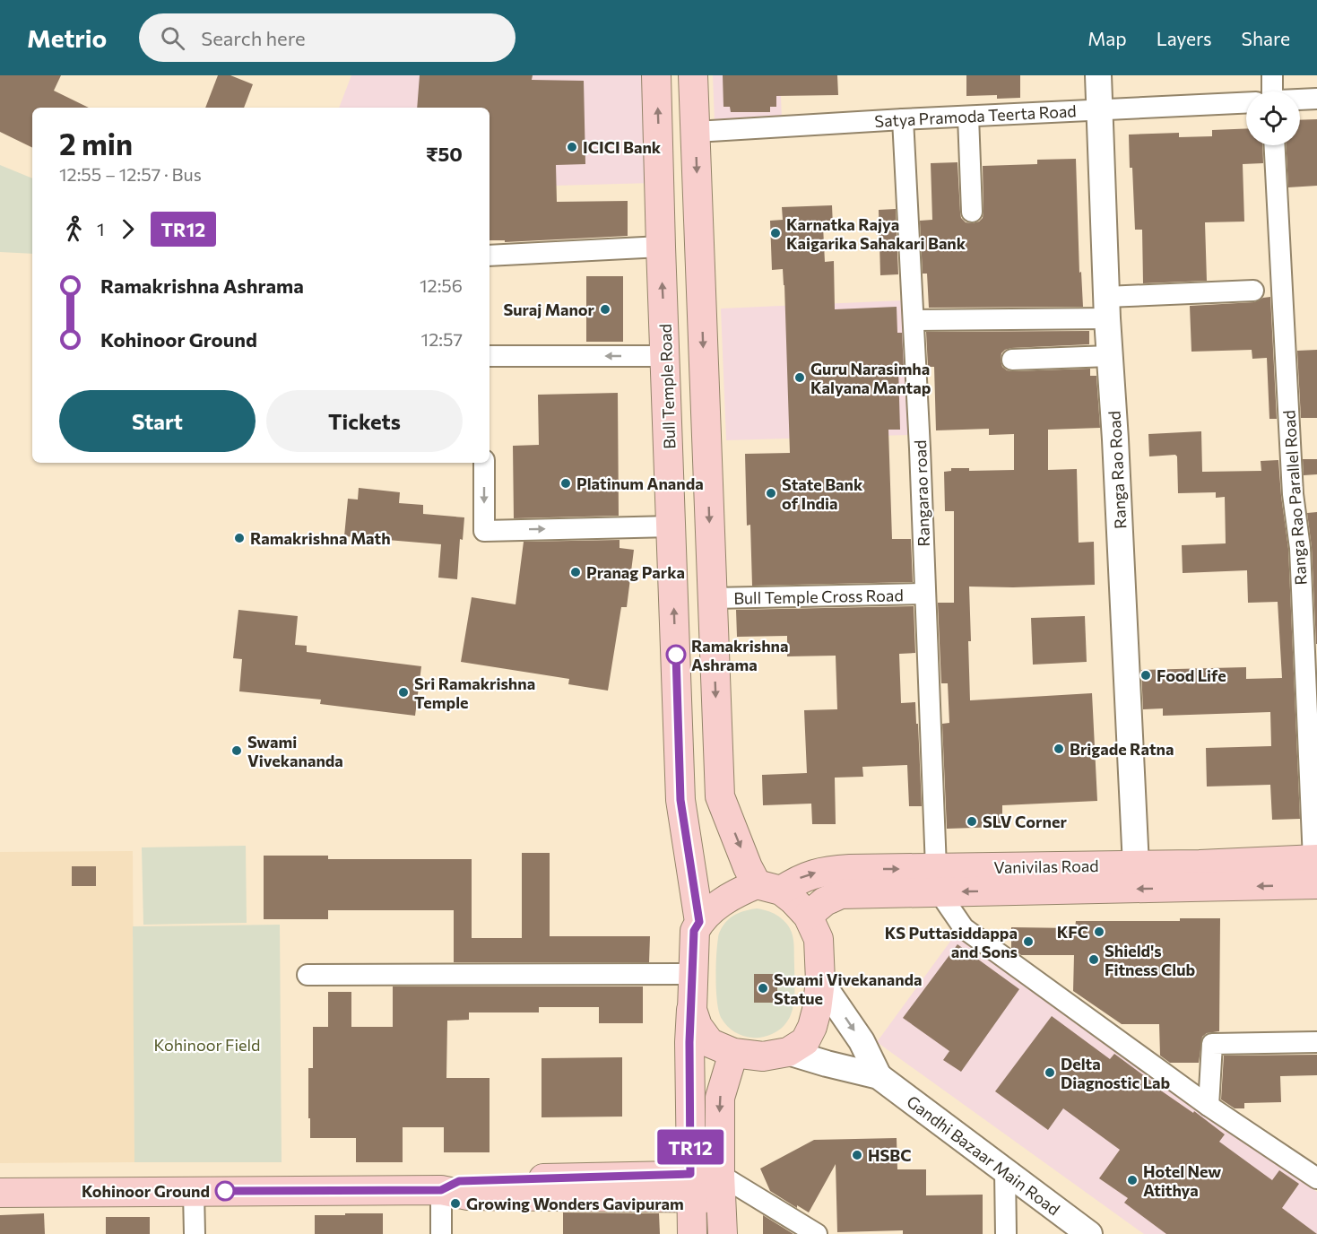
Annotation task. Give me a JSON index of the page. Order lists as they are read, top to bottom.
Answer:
{
  "streets": {
    "main road": ["Bull Temple Road", "Vanivilas Road"],
    "street": [
      "Satya Pramoda Teerta Road",
      "Ranga Rao Road",
      "Rangarao road",
      "Ranga Rao Parallel Road",
      "Bull Temple Cross Road",
      "Gandhi Bazaar Main Road"
    ]
  },
  "crossings": [
    ["Satya Pramoda Teerta Road", "Ranga Rao Road"],
    ["Satya Pramoda Teerta Road", "Rangarao road"],
    ["Bull Temple Road", "Vanivilas Road"],
    ["Ranga Rao Road", "Vanivilas Road"],
    ["Rangarao road", "Bull Temple Cross Road"],
    ["Rangarao road", "Vanivilas Road"],
    ["Ranga Rao Parallel Road", "Vanivilas Road"]
  ],
  "parks": ["Kohinoor Field"],
  "places": [
    "ICICI Bank",
    "Karnatka Rajya Kaigarika Sahakari Bank",
    "Suraj Manor",
    "Guru Narasimha Kalyana Mantap",
    "Platinum Ananda",
    "State Bank of India",
    "Ramakrishna Math",
    "Pranag Parka",
    "Ramakrishna Ashrama",
    "Food Life",
    "Sri Ramakrishna Temple",
    "Brigade Ratna",
    "Swami Vivekananda",
    "SLV Corner",
    "KFC",
    "KS Puttasiddappa and Sons",
    "Shield's Fitness Club",
    "Swami Vivekananda Statue",
    "Delta Diagnostic Lab",
    "HSBC",
    "Hotel New Atithya",
    "Kohinoor Ground",
    "Growing Wonders Gavipuram"
  ],
  "lines": ["bus line TR12"],
  "page": {
    "header": "Metrio",
    "search": "Search here",
    "nav": ["Map", "Layers", "Share"],
    "on_map": "TR12",
    "heading": ["2 min", "12:55 – 12:57 · Bus", "₹50"],
    "legs": ["1", "TR12"],
    "list": [
      {
        "name": "Ramakrishna Ashrama",
        "value": "12:56"
      },
      {
        "name": "Kohinoor Ground",
        "value": "12:57"
      }
    ],
    "buttons": ["Start", "Tickets"]
  }
}
